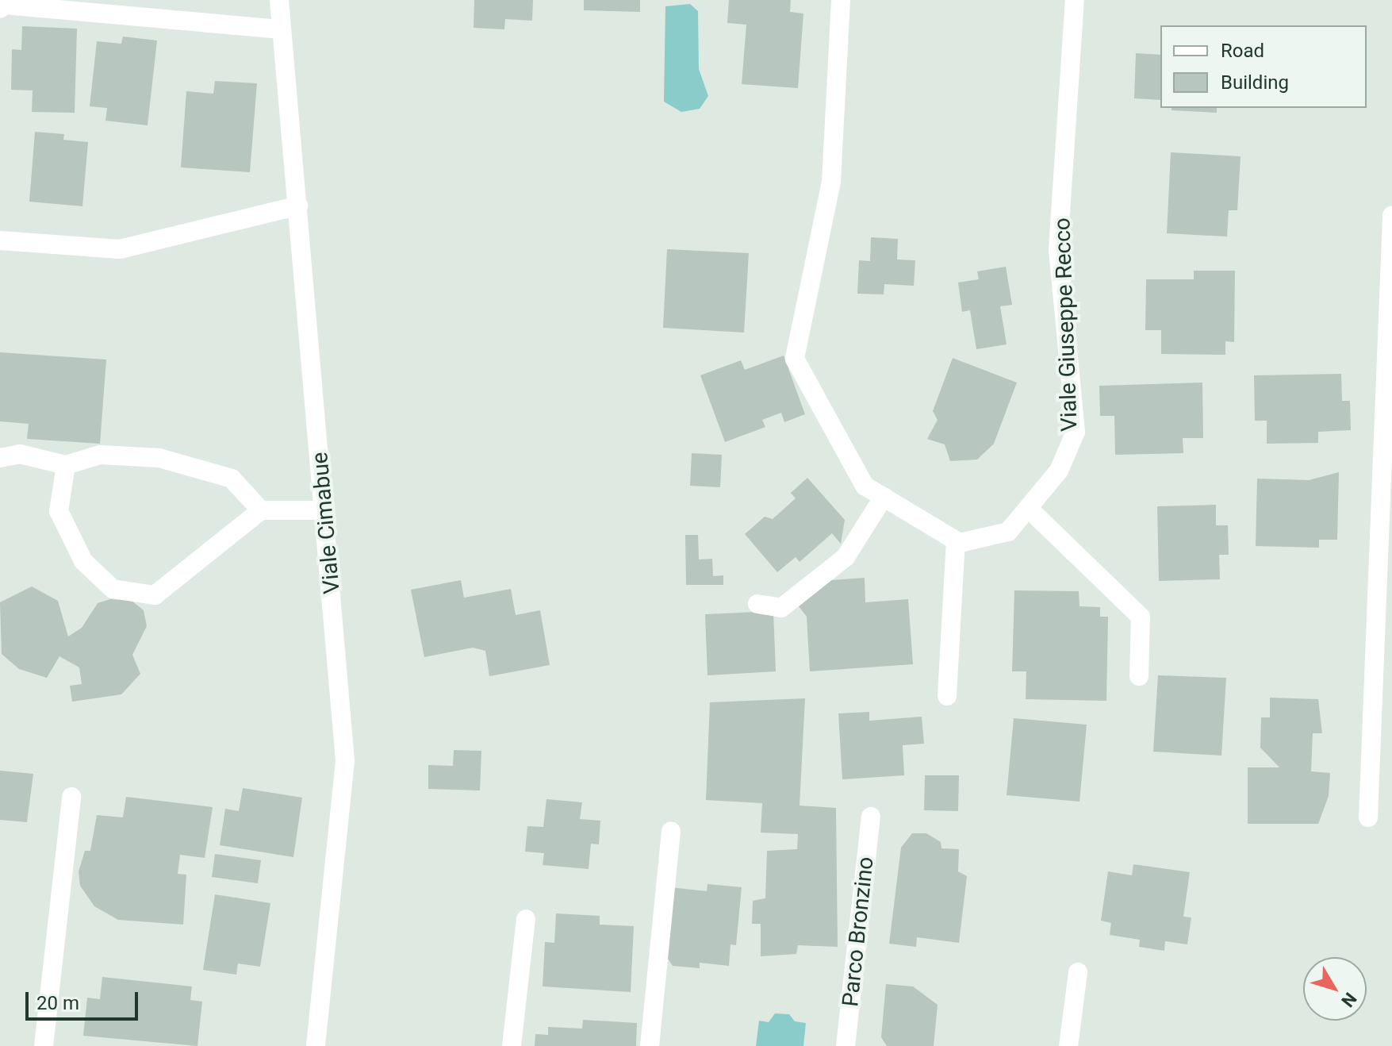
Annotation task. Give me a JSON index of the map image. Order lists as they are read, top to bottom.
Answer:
{
  "streets": {
    "street": ["Viale Giuseppe Recco", "Viale Cimabue", "Parco Bronzino"]
  },
  "legend": ["Road", "Building"],
  "scale_bar": "20 m",
  "north": "bottom right"
}
